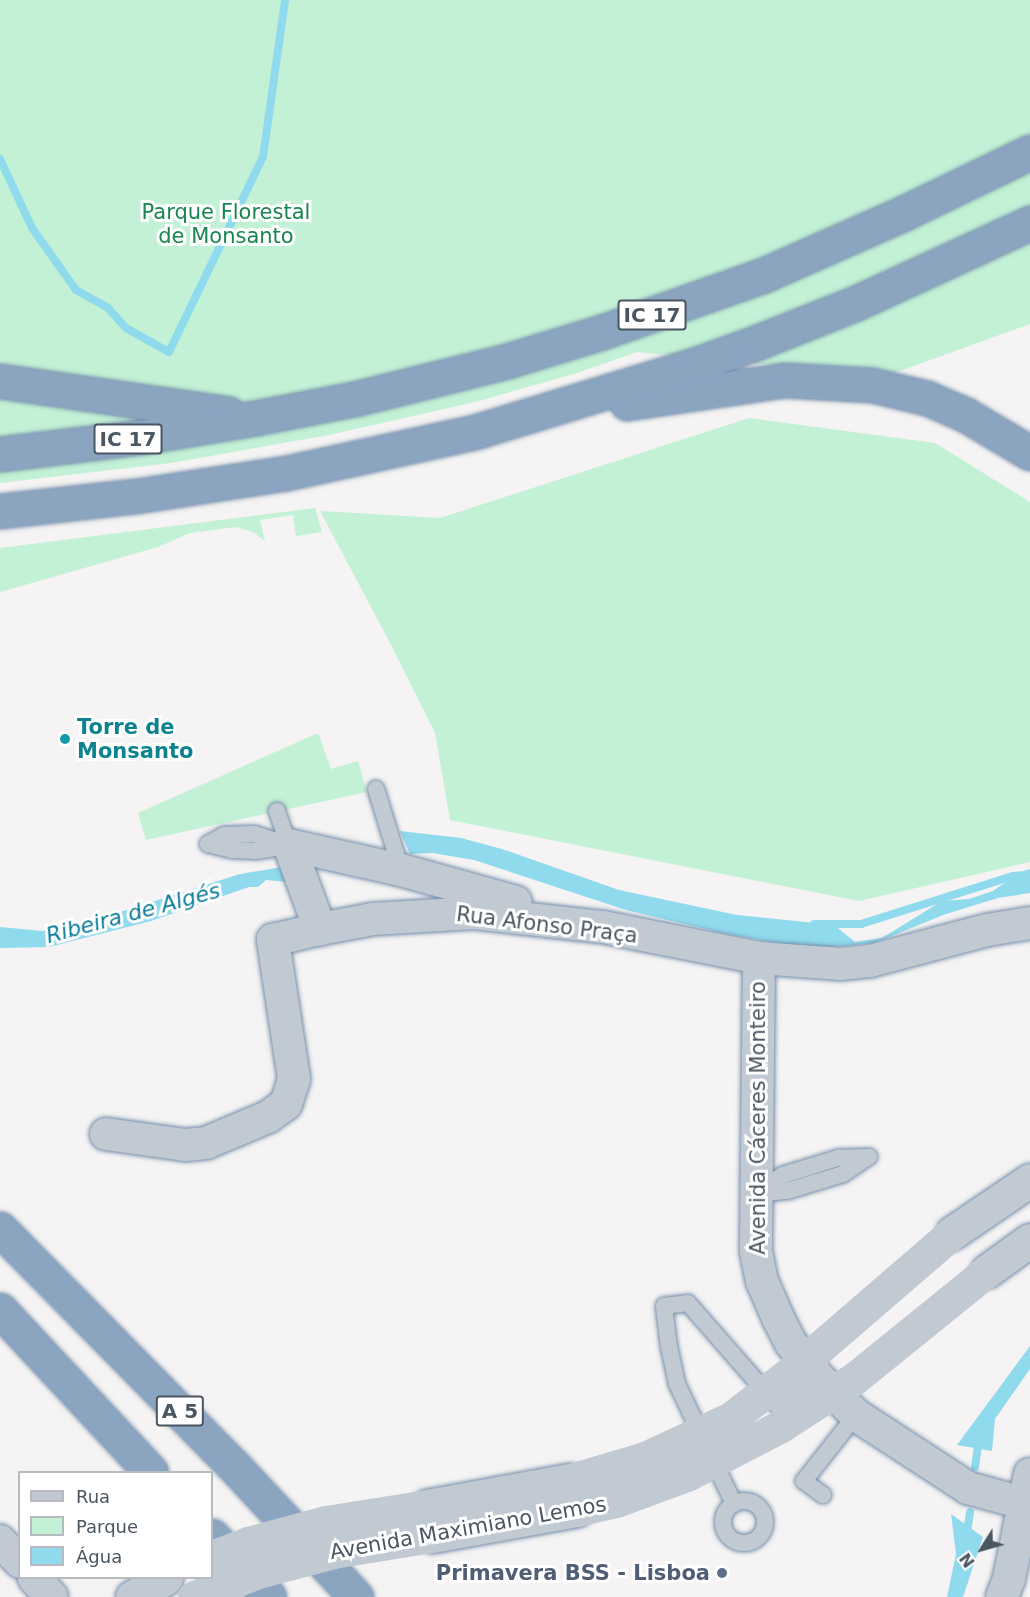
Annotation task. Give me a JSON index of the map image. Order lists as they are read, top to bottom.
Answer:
{
  "streets": {
    "highway": ["IC 17", "A 5"],
    "street": ["Rua Afonso Praça", "Avenida Cáceres Monteiro", "Avenida Maximiano Lemos"]
  },
  "crossings": [
    ["Rua Afonso Praça", "Avenida Cáceres Monteiro"]
  ],
  "water": ["Ribeira de Algés"],
  "parks": ["Parque Florestal de Monsanto"],
  "places": ["Torre de Monsanto", "Primavera BSS - Lisboa"],
  "legend": ["Rua", "Parque", "Água"],
  "north": "bottom left"
}
